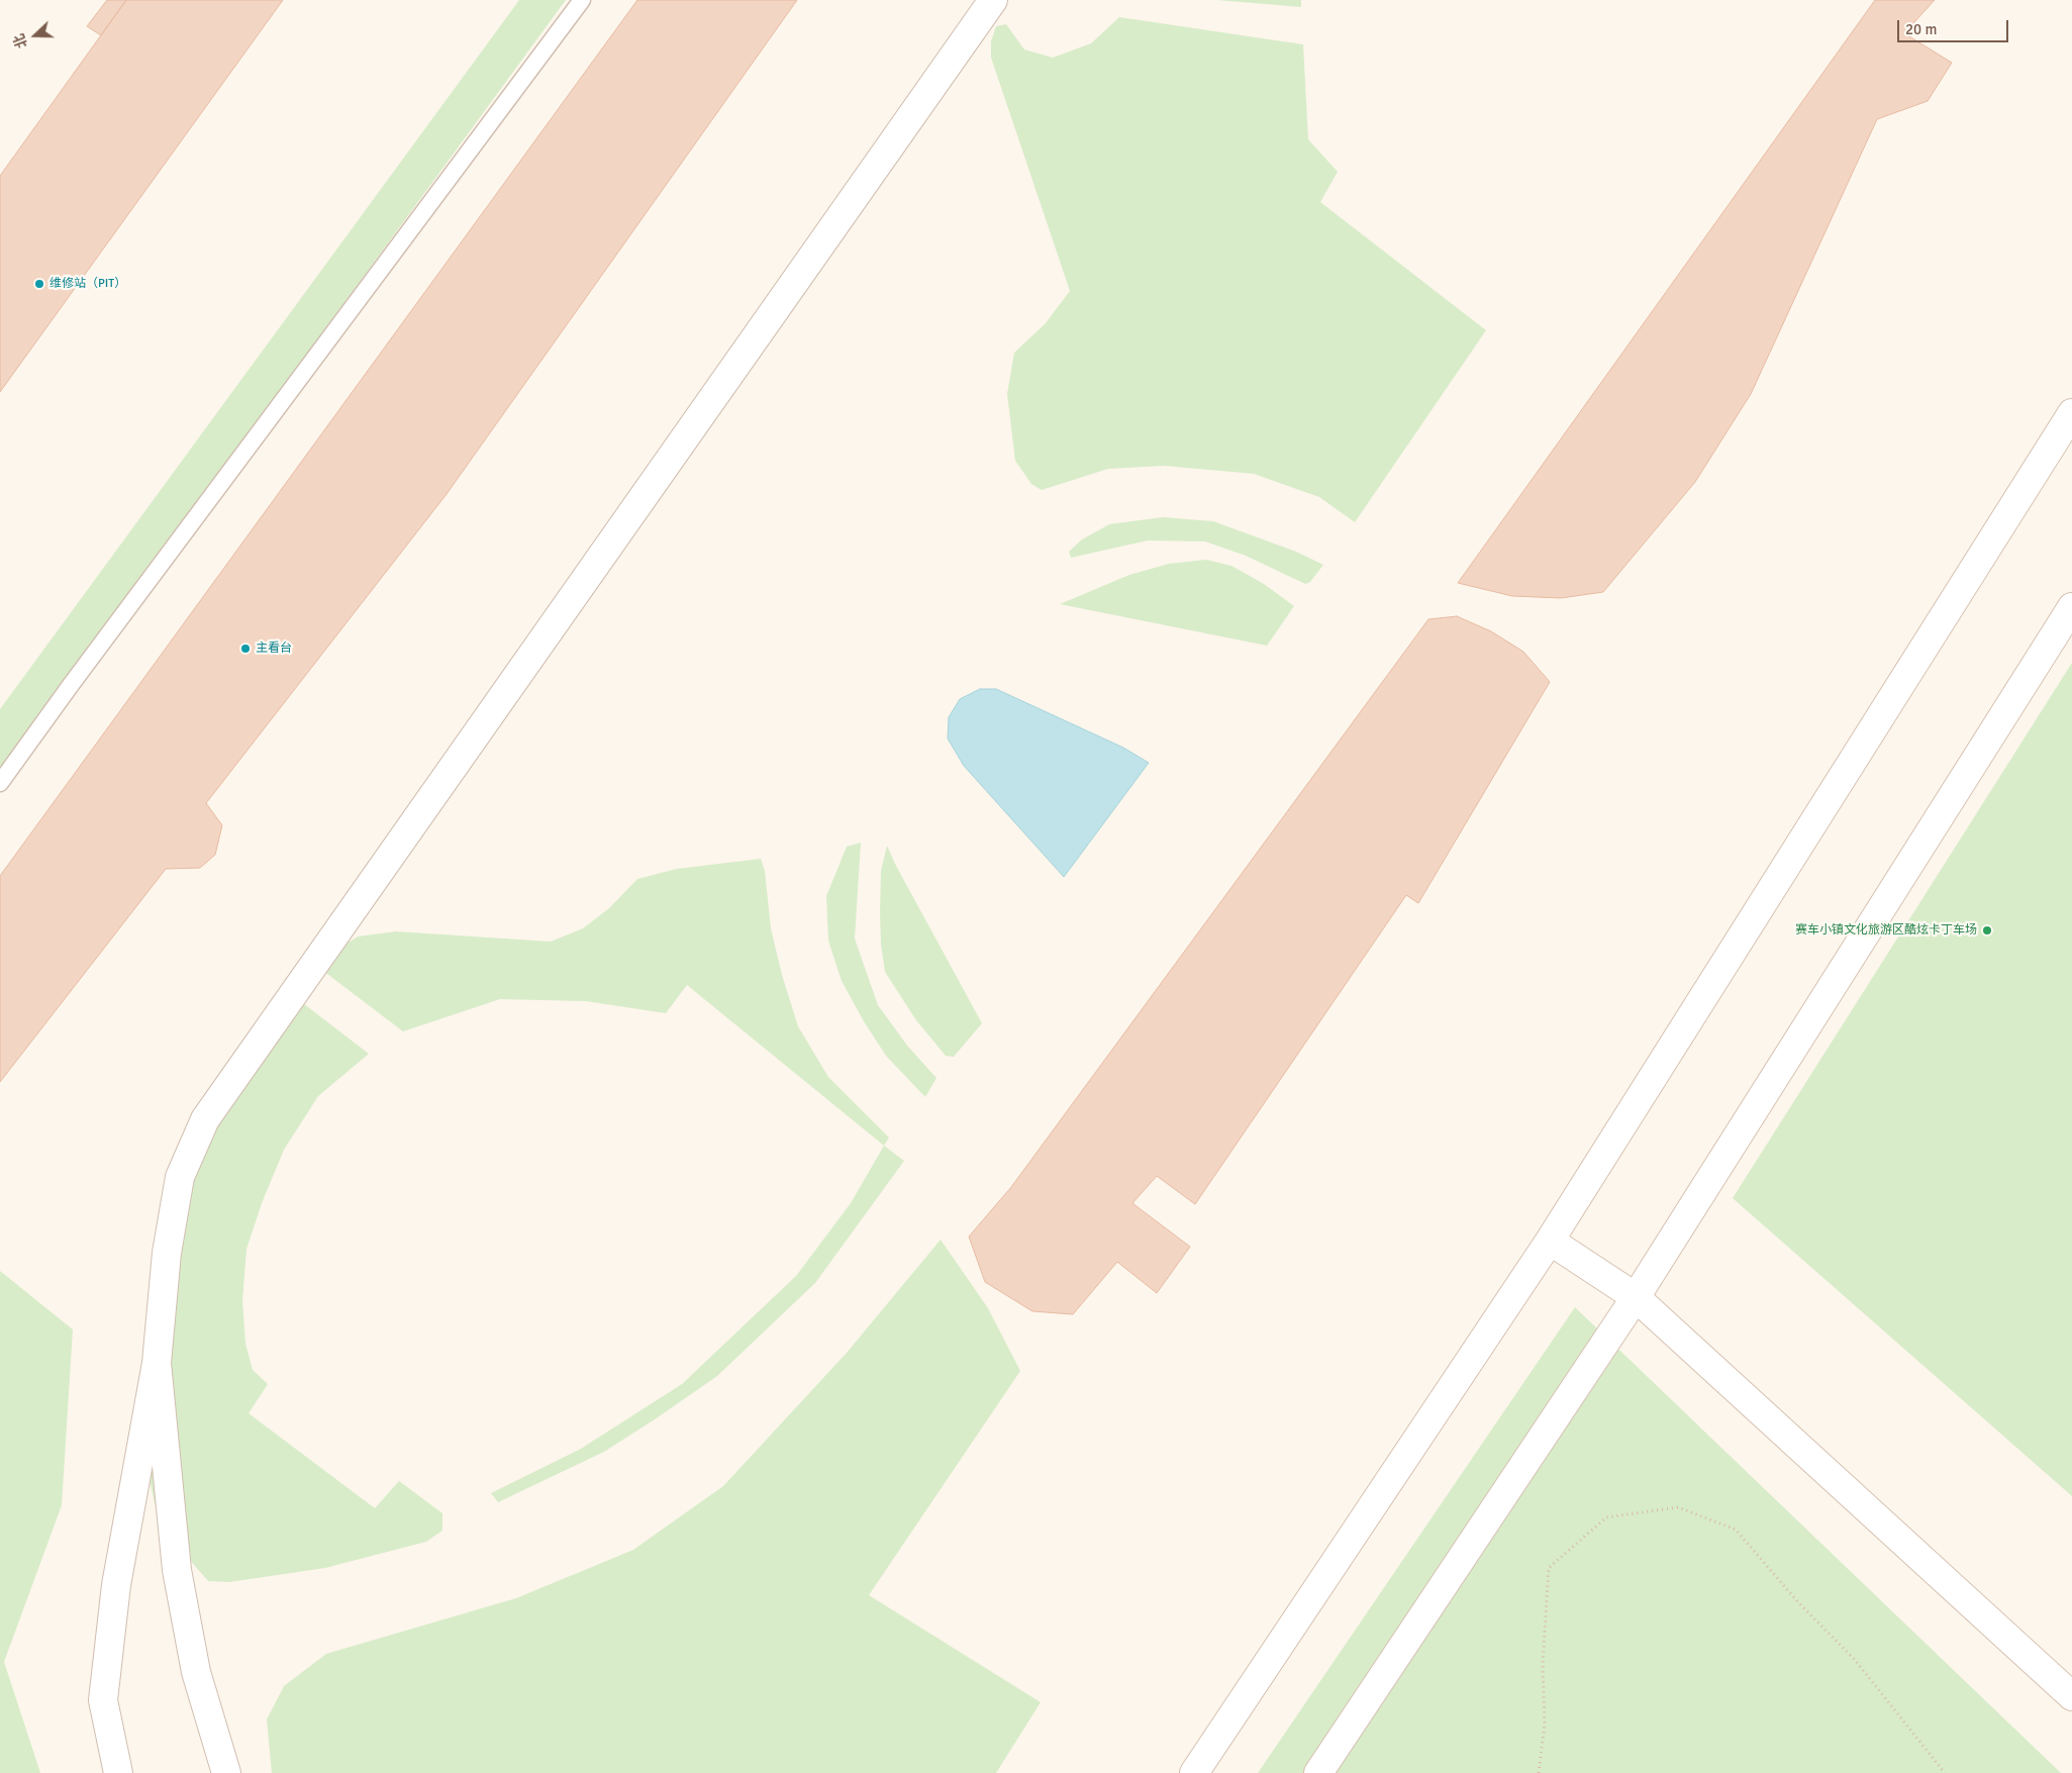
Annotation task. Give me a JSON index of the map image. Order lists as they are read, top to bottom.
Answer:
{
  "places": ["维修站（PIT）", "主看台", "赛车小镇文化旅游区酷炫卡丁车场"],
  "scale_bar": "20 m",
  "north": "left"
}
